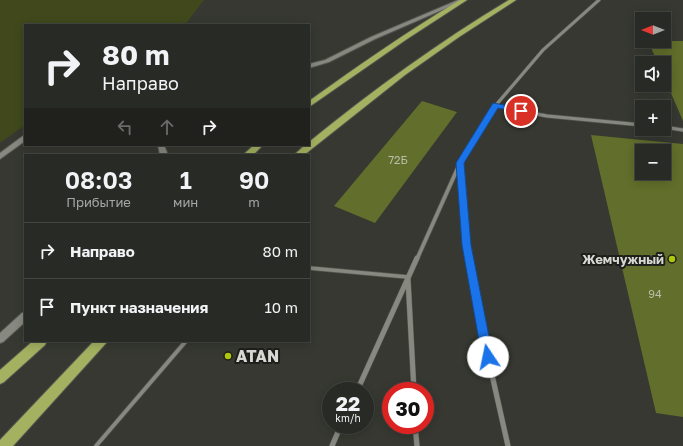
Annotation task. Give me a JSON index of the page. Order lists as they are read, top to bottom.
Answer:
{
  "places": ["Жемчужный", "ATAN"],
  "house_numbers": ["72Б", "94"],
  "north": "left",
  "page": {
    "map_buttons": ["+", "−"],
    "turn": ["80 m", "Направо"],
    "eta": [
      "08:03",
      "Прибытие",
      "1",
      "мин",
      "90",
      "m"
    ],
    "list": [
      {
        "name": "Направо",
        "value": "80 m"
      },
      {
        "name": "Пункт назначения",
        "value": "10 m"
      }
    ],
    "speed": "22 km/h",
    "limit": "30"
  }
}
